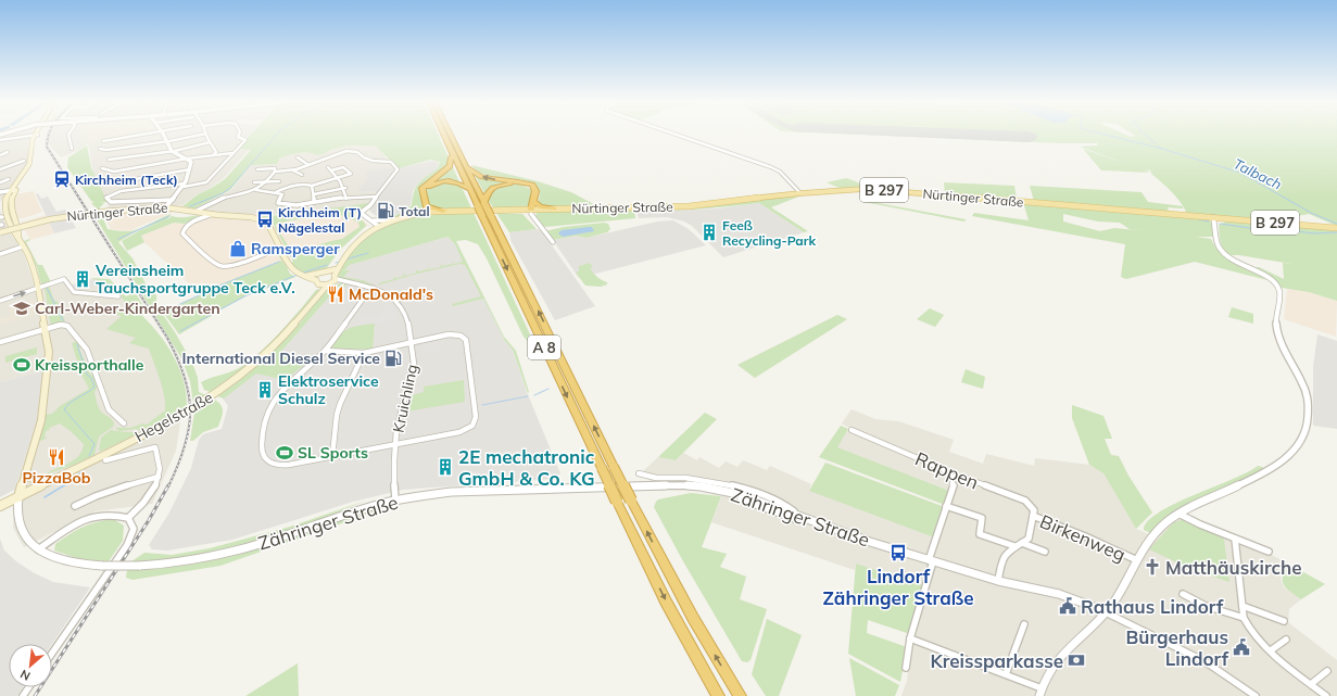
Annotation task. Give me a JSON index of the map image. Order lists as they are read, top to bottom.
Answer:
{
  "streets": {
    "highway": ["A 8"],
    "main road": ["B 297", "Nürtinger Straße", "Hegelstraße"],
    "street": [
      "Kruichling",
      "Rappen",
      "Zähringer Straße",
      "Birkenweg"
    ]
  },
  "crossings": [
    ["Kruichling", "Hegelstraße"],
    ["Kruichling", "Zähringer Straße"],
    ["Hegelstraße", "Zähringer Straße"],
    ["Rappen", "Birkenweg"],
    ["Zähringer Straße", "Birkenweg"]
  ],
  "water": ["Talbach"],
  "places": {
    "station": ["Kirchheim (Teck)"],
    "fuel station": ["Total", "International Diesel Service"],
    "bus stop": ["Kirchheim (T) Nägelestal", "Lindorf Zähringer Straße"],
    "building": [
      "Feeß Recycling-Park",
      "Vereinsheim Tauchsportgruppe Teck e.V.",
      "Elektroservice Schulz",
      "2E mechatronic GmbH & Co. KG"
    ],
    "shop": ["Ramsperger"],
    "restaurant": ["McDonald's", "PizzaBob"],
    "school or university": ["Carl-Weber-Kindergarten"],
    "sports": ["Kreissporthalle", "SL Sports"],
    "church": ["Matthäuskirche"],
    "public building": ["Rathaus Lindorf", "Bürgerhaus Lindorf"],
    "bank": ["Kreissparkasse"]
  },
  "north": "bottom left"
}
